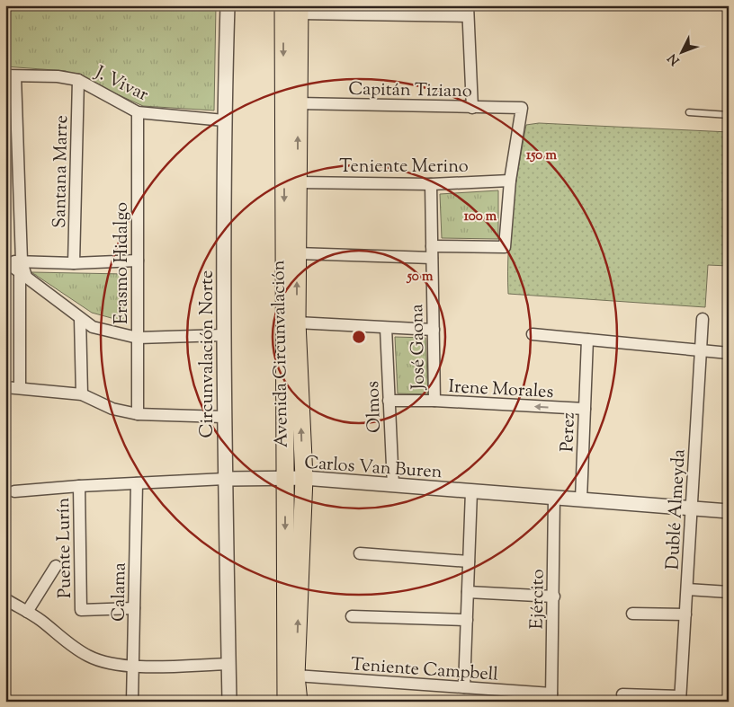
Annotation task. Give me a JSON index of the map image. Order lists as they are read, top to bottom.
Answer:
{
  "streets": {
    "main road": ["Avenida Circunvalación"],
    "street": [
      "J. Vivar",
      "Capitán Tiziano",
      "Teniente Merino",
      "Santana Marre",
      "Erasmo Hidalgo",
      "José Gaona",
      "Circunvalación Norte",
      "Irene Morales",
      "Olmos",
      "Perez",
      "Carlos Van Buren",
      "Dublé Almeyda",
      "Puente Lurín",
      "Calama",
      "Ejército",
      "Teniente Campbell"
    ]
  },
  "crossings": [
    ["J. Vivar", "Santana Marre"],
    ["J. Vivar", "Erasmo Hidalgo"],
    ["J. Vivar", "Circunvalación Norte"],
    ["Capitán Tiziano", "Teniente Merino"],
    ["Capitán Tiziano", "Avenida Circunvalación"],
    ["Teniente Merino", "José Gaona"],
    ["Teniente Merino", "Avenida Circunvalación"],
    ["José Gaona", "Irene Morales"],
    ["Circunvalación Norte", "Carlos Van Buren"],
    ["Avenida Circunvalación", "Carlos Van Buren"],
    ["Avenida Circunvalación", "Teniente Campbell"],
    ["Irene Morales", "Olmos"],
    ["Irene Morales", "Perez"],
    ["Olmos", "Carlos Van Buren"],
    ["Perez", "Carlos Van Buren"],
    ["Carlos Van Buren", "Dublé Almeyda"],
    ["Carlos Van Buren", "Puente Lurín"],
    ["Carlos Van Buren", "Calama"],
    ["Carlos Van Buren", "Ejército"],
    ["Puente Lurín", "Calama"],
    ["Ejército", "Teniente Campbell"]
  ],
  "north": "bottom left",
  "rings": ["150 m", "100 m", "50 m"]
}
